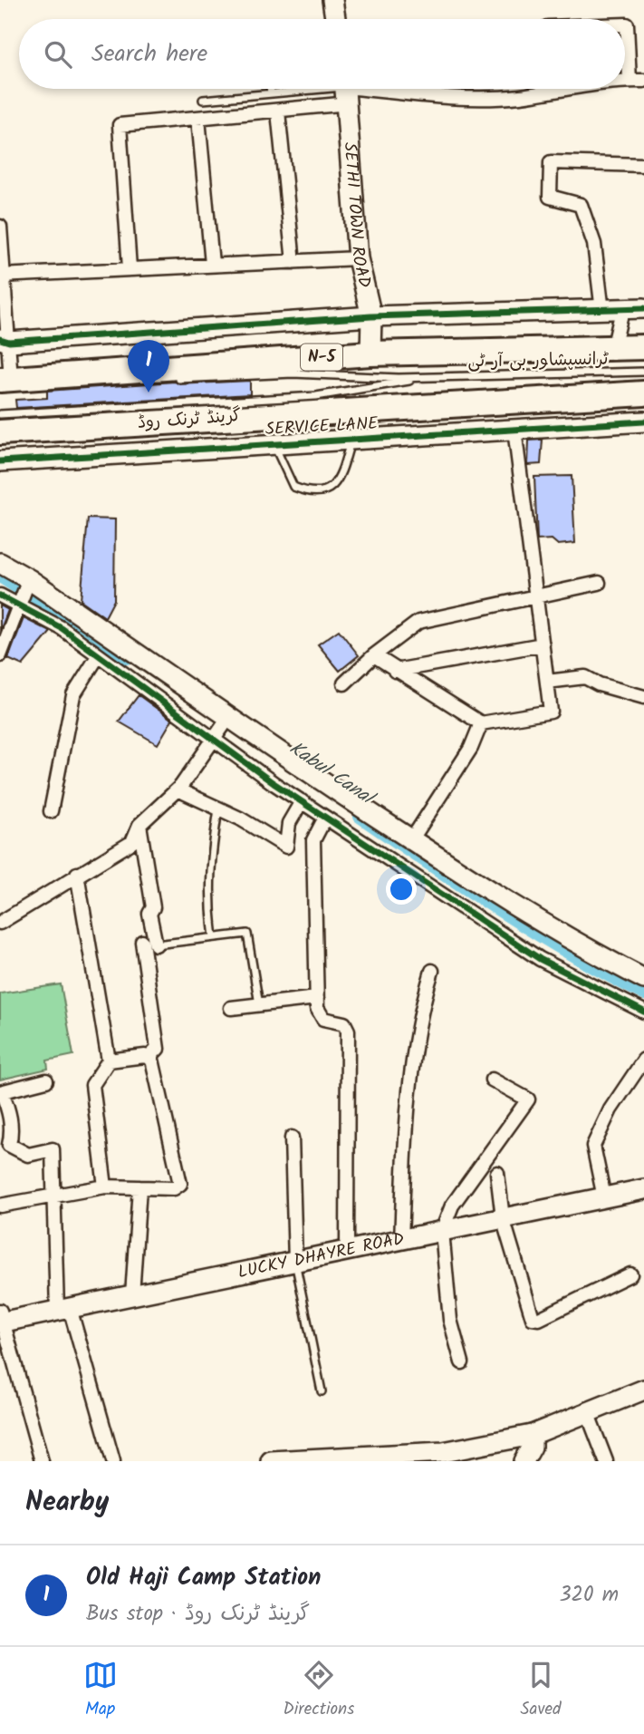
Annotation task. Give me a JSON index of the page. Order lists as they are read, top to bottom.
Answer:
{
  "streets": {
    "highway": ["N-5", "گرینڈ ٹرنک روڈ"],
    "main road": ["SETHI TOWN ROAD", "SERVICE LANE", "LUCKY DHAYRE ROAD"],
    "lane": ["ٹرانسپشاور بی آر ٹی"]
  },
  "crossings": [
    ["SETHI TOWN ROAD", "N-5"]
  ],
  "water": ["Kabul Canal"],
  "page": {
    "search": "Search here",
    "pins": "1",
    "heading": "Nearby",
    "list": [
      {
        "mark": "1",
        "name": "Old Haji Camp Station",
        "note": "Bus stop · گرینڈ ٹرنک روڈ",
        "value": "320 m"
      }
    ],
    "nav": ["Map", "Directions", "Saved"]
  }
}
